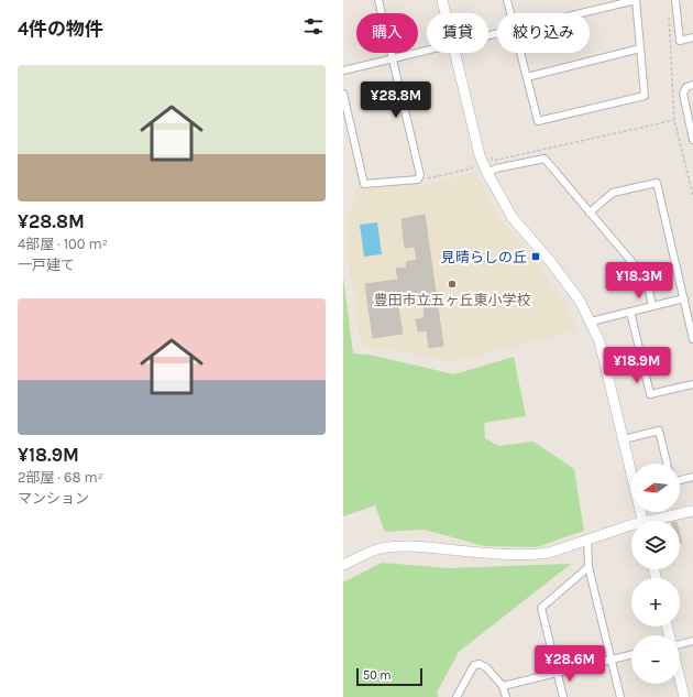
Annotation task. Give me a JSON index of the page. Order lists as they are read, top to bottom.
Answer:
{
  "places": {
    "transit": ["見晴らしの丘"],
    "other": ["豊田市立五ヶ丘東小学校"]
  },
  "scale_bar": "50 m",
  "north": "left",
  "page": {
    "heading": "4件の物件",
    "chip": ["購入", "賃貸", "絞り込み"],
    "list": [
      {
        "name": "¥28.8M",
        "note": "4部屋 · 100 m² · 一戸建て"
      },
      {
        "name": "¥18.9M",
        "note": "2部屋 · 68 m² · マンション"
      }
    ],
    "price": [
      "¥28.8M",
      "¥18.3M",
      "¥18.9M",
      "¥28.6M"
    ],
    "map_buttons": ["+", "−"],
    "scale": "50 m"
  }
}
